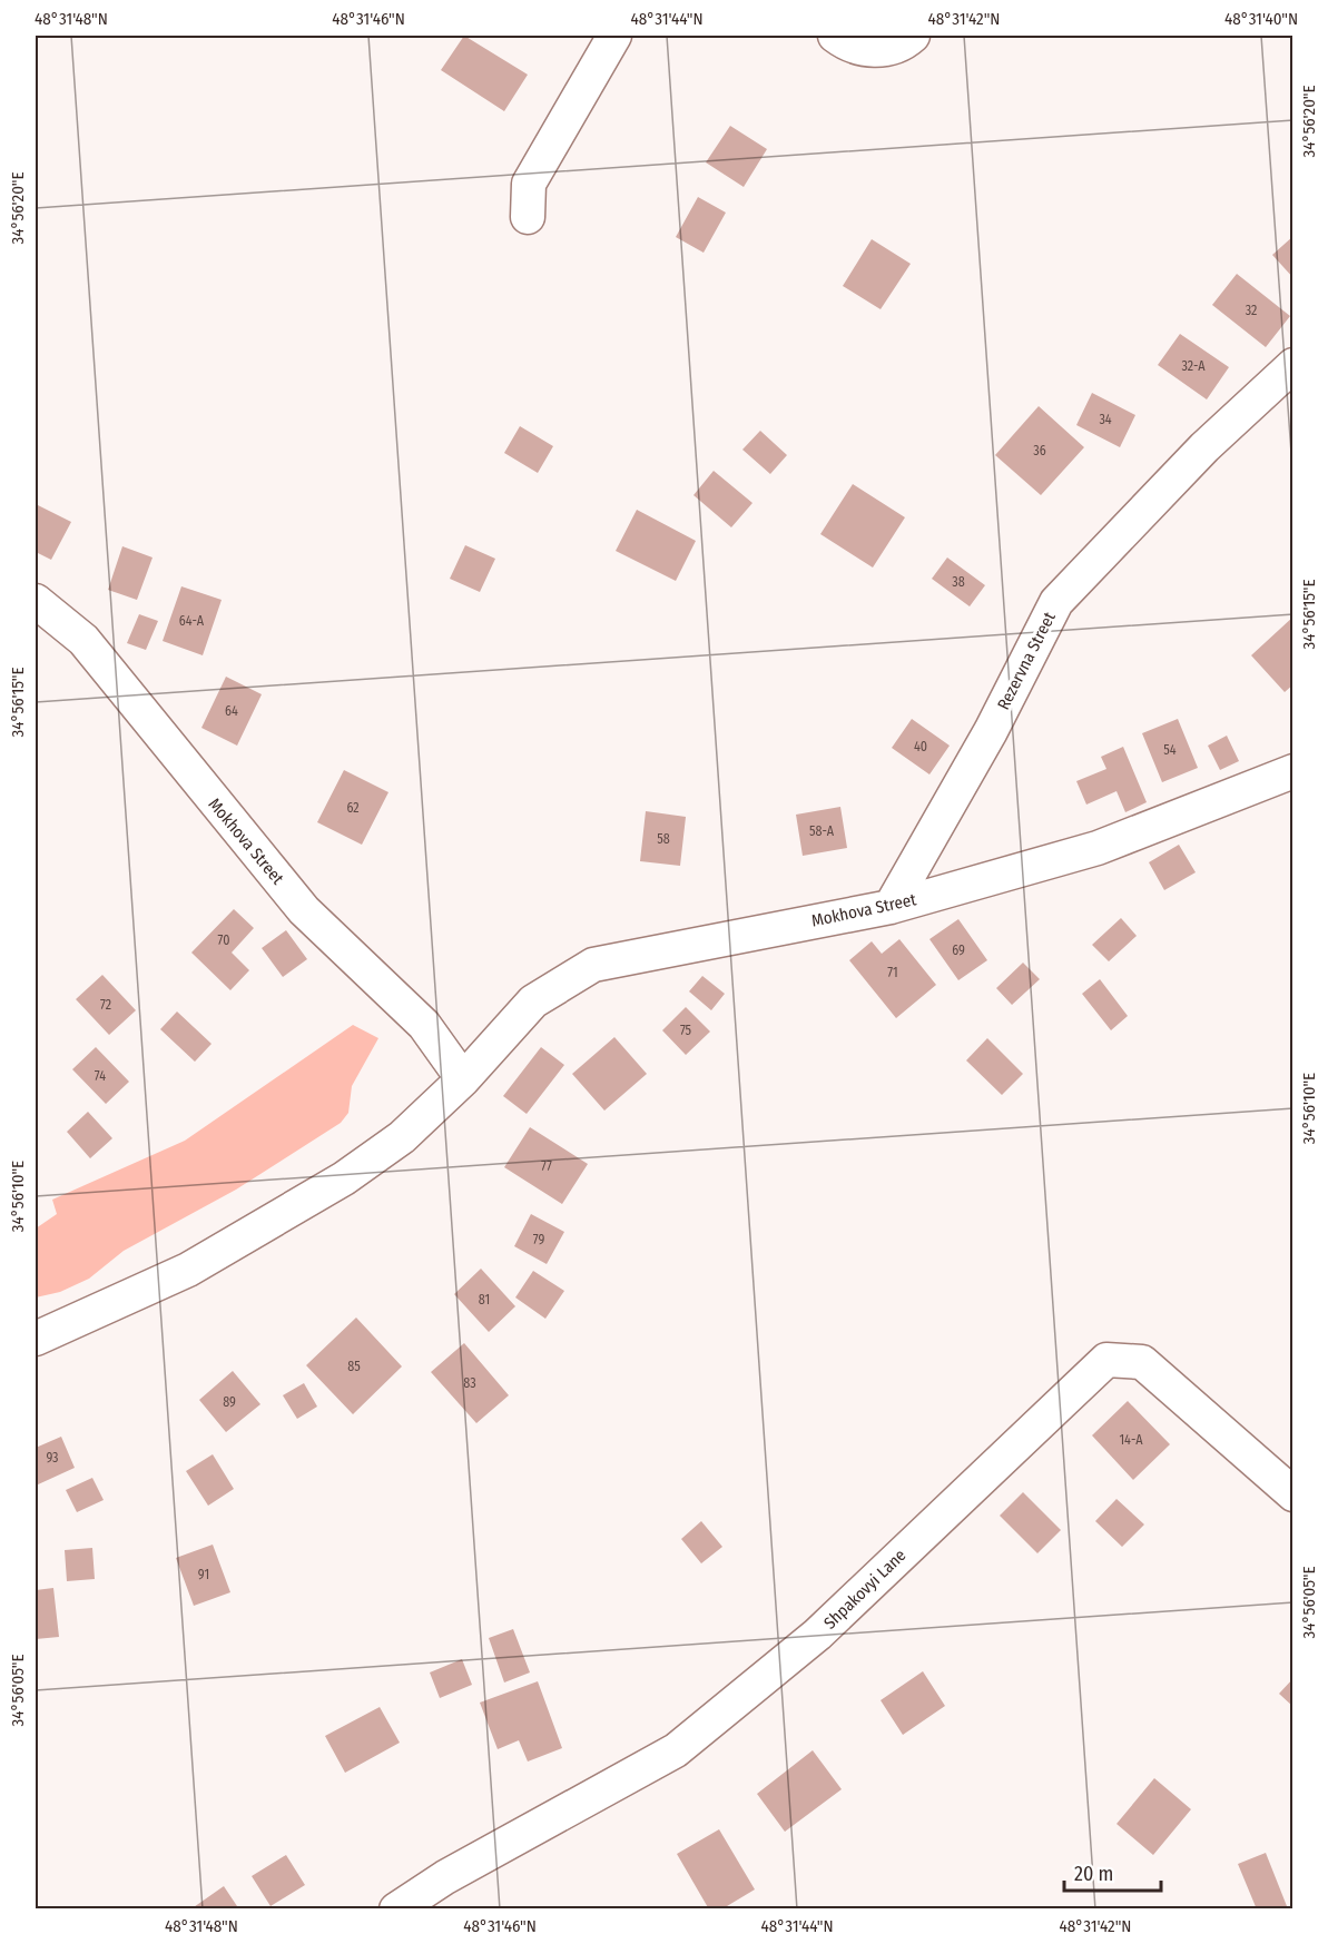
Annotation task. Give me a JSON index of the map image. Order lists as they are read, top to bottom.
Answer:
{
  "streets": {
    "street": ["Rezervna Street", "Mokhova Street", "Shpakovyi Lane"]
  },
  "crossings": [
    ["Rezervna Street", "Mokhova Street"]
  ],
  "house_numbers": [
    "32",
    "32-А",
    "34",
    "36",
    "38",
    "64-А",
    "64",
    "40",
    "54",
    "62",
    "58-А",
    "58",
    "70",
    "69",
    "71",
    "72",
    "75",
    "74",
    "77",
    "79",
    "81",
    "85",
    "83",
    "89",
    "14-А",
    "93",
    "91"
  ],
  "scale_bar": "20 m",
  "coordinates": [
    "48°31'48\"N",
    "48°31'46\"N",
    "48°31'44\"N",
    "48°31'42\"N",
    "48°31'40\"N",
    "34°56'20\"E",
    "34°56'15\"E",
    "34°56'10\"E",
    "34°56'05\"E"
  ]
}
